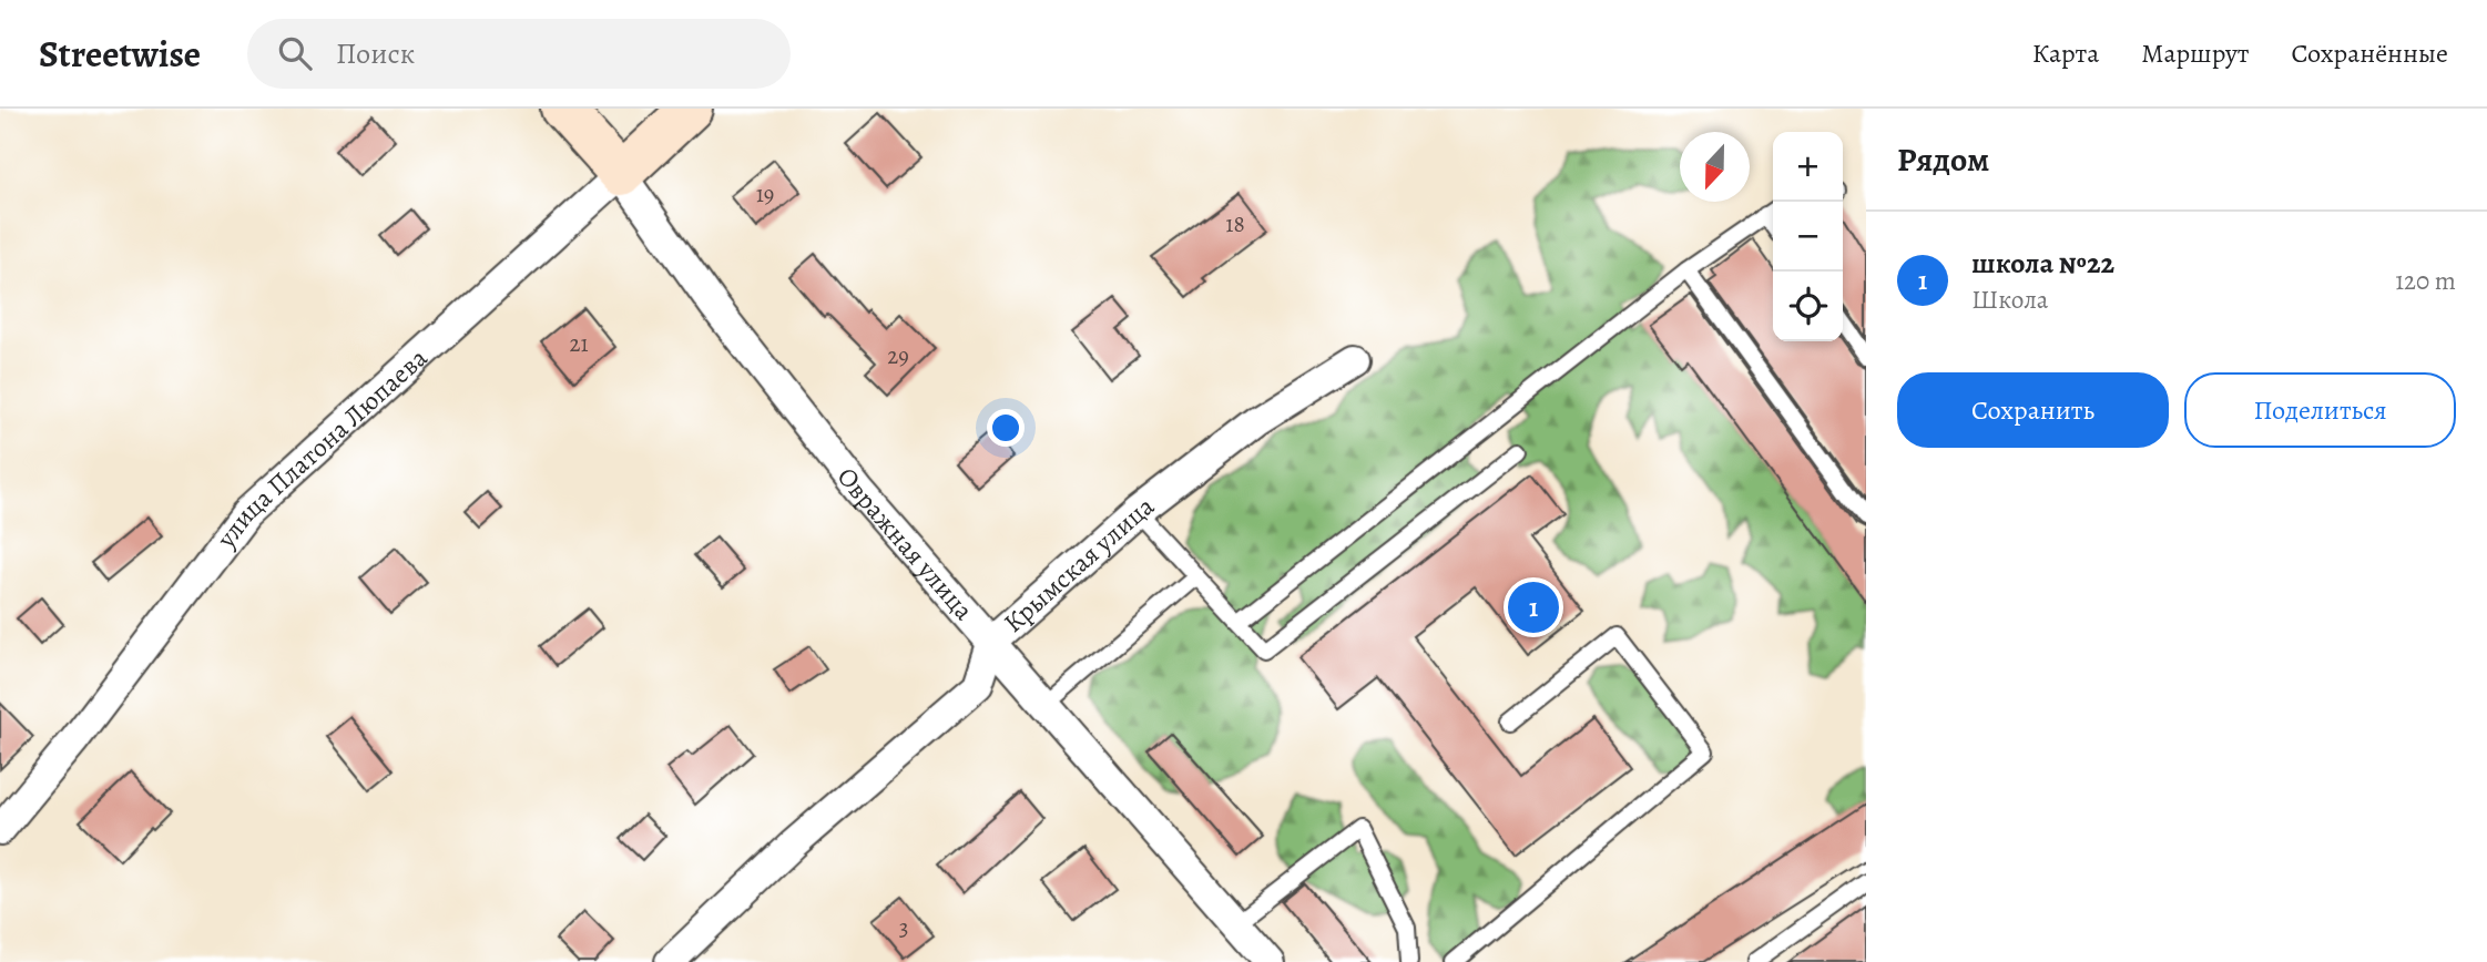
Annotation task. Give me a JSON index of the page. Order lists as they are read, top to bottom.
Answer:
{
  "streets": {
    "street": ["улица Платона Люпаева", "Овражная улица", "Крымская улица"]
  },
  "crossings": [
    ["улица Платона Люпаева", "Овражная улица"],
    ["Овражная улица", "Крымская улица"]
  ],
  "house_numbers": [
    "19",
    "18",
    "21",
    "29",
    "3"
  ],
  "north": "bottom",
  "page": {
    "header": "Streetwise",
    "search": "Поиск",
    "nav": ["Карта", "Маршрут", "Сохранённые"],
    "heading": "Рядом",
    "map_buttons": ["+", "−"],
    "list": [
      {
        "mark": "1",
        "name": "школа №22",
        "note": "Школа",
        "value": "120 m"
      }
    ],
    "buttons": ["Сохранить", "Поделиться"],
    "pins": "1"
  }
}
